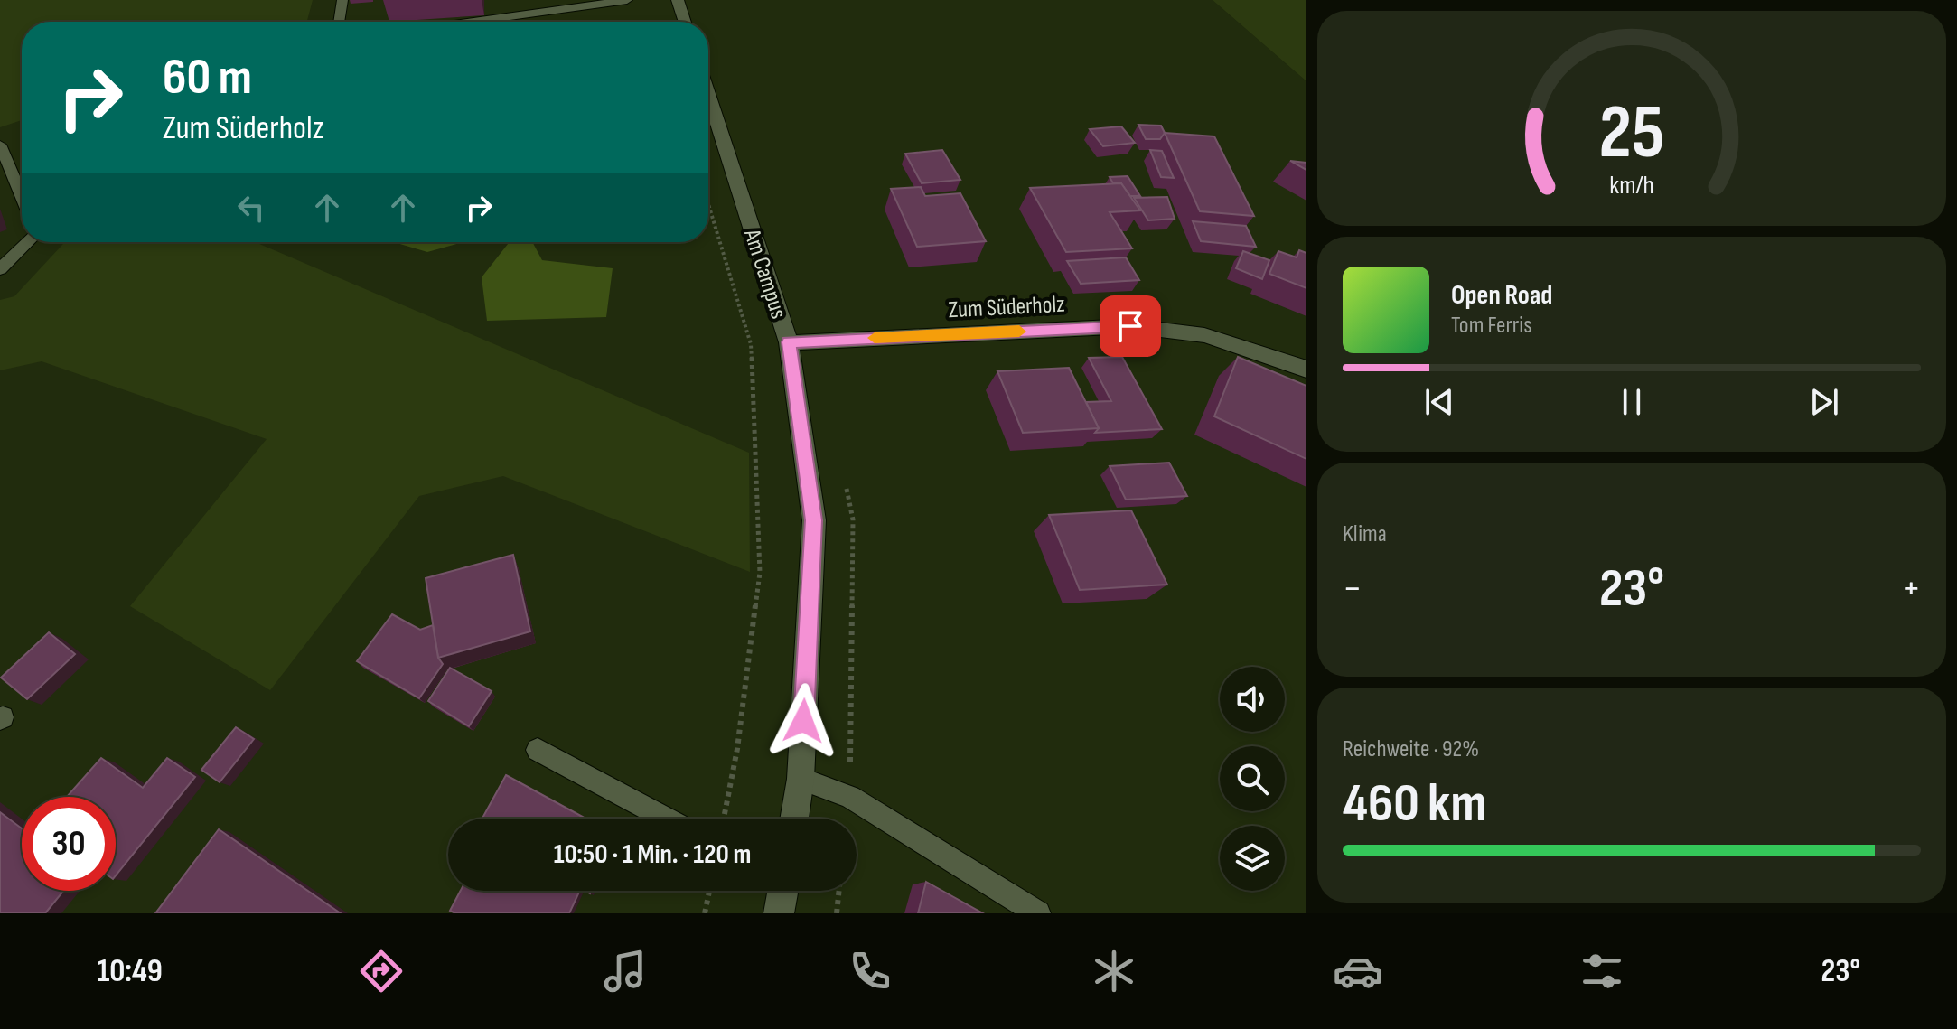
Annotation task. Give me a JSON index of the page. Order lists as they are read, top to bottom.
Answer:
{
  "streets": {
    "street": ["Am Campus", "Zum Süderholz"]
  },
  "crossings": [
    ["Am Campus", "Zum Süderholz"]
  ],
  "page": {
    "turn": ["60 m", "Zum Süderholz"],
    "song": ["Open Road", "Tom Ferris"],
    "tile": [
      "Klima",
      ["Reichweite · 92%", "460 km"]
    ],
    "heat": ["−", "23°", "+"],
    "limit": "30",
    "trip": "10:50 · 1 Min. · 120 m",
    "tabs": ["10:49", "23°"],
    "gauge": ["25", "km/h"]
  }
}
